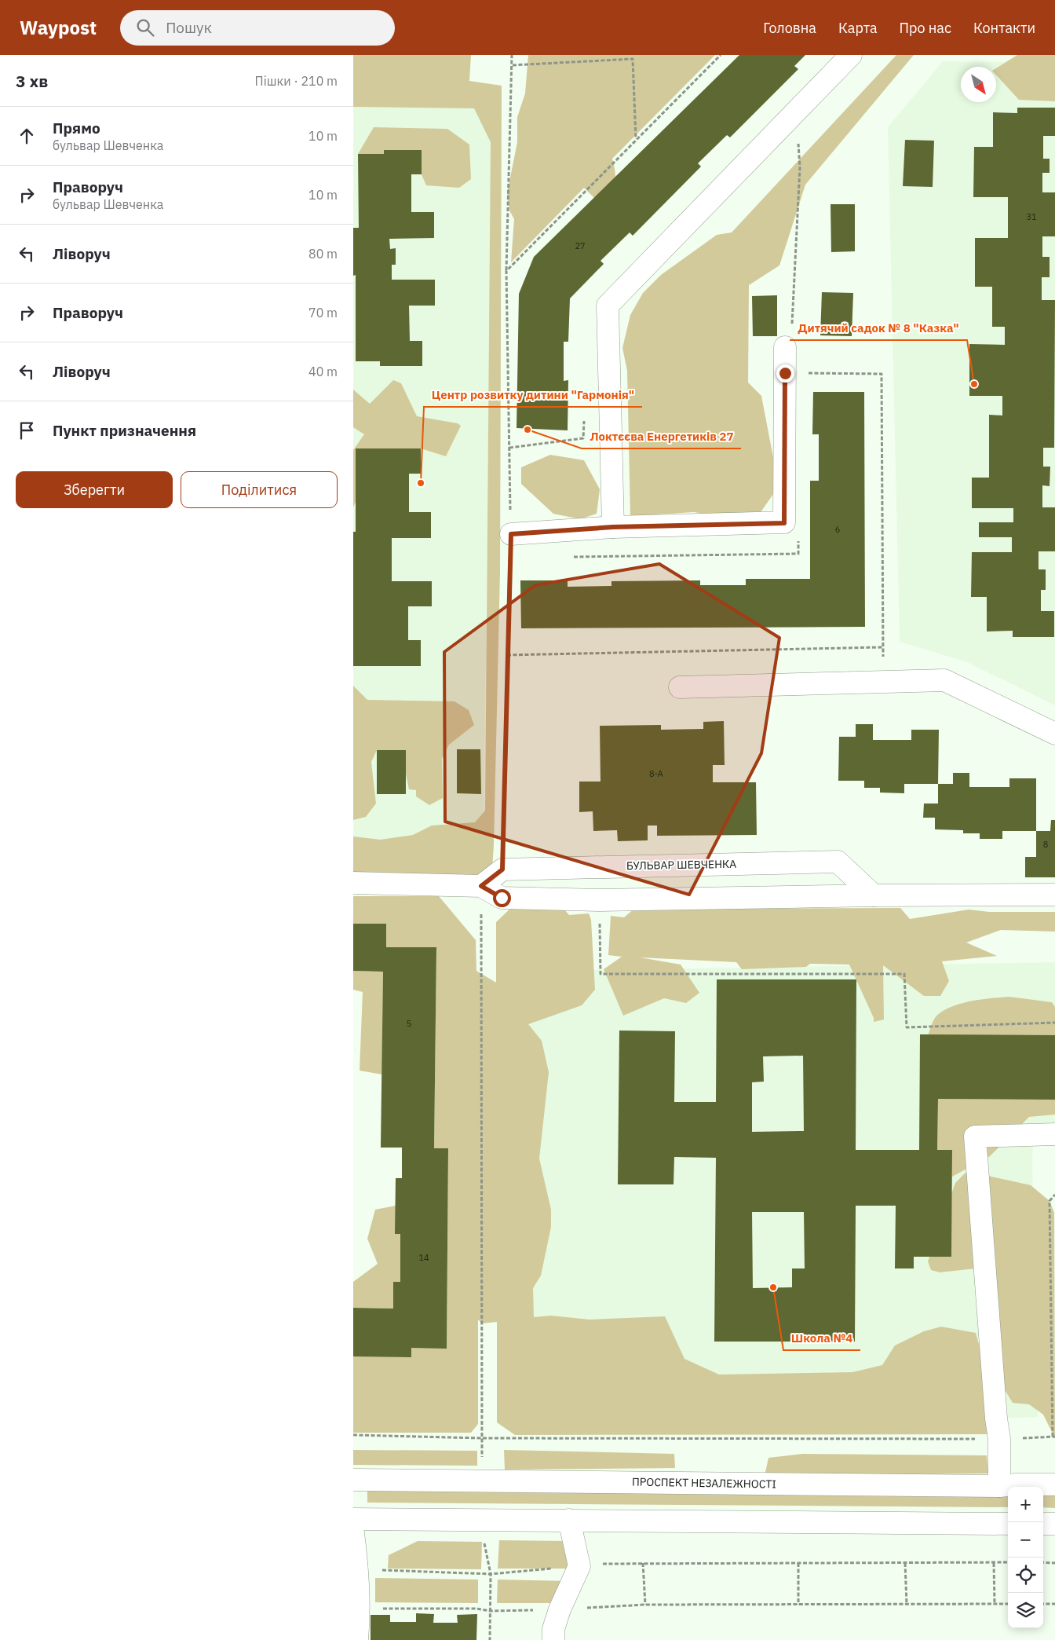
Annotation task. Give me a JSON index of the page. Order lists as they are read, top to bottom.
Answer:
{
  "streets": {
    "street": ["БУЛЬВАР ШЕВЧЕНКА", "ПРОСПЕКТ НЕЗАЛЕЖНОСТІ"]
  },
  "places": [
    "Дитячий садок № 8 \"Казка\"",
    "Локтєєва Енергетиків 27",
    "Центр розвитку дитини \"Гармонія\"",
    "Школа №4"
  ],
  "house_numbers": [
    "31",
    "27",
    "6",
    "8-А",
    "8",
    "5",
    "14"
  ],
  "north": "bottom right",
  "page": {
    "header": "Waypost",
    "search": "Пошук",
    "nav": [
      "Головна",
      "Карта",
      "Про нас",
      "Контакти"
    ],
    "heading": ["3 хв", "Пішки · 210 m"],
    "list": [
      ["Прямо", "бульвар Шевченка", "10 m"],
      ["Праворуч", "бульвар Шевченка", "10 m"],
      ["Ліворуч", "80 m"],
      ["Праворуч", "70 m"],
      ["Ліворуч", "40 m"],
      "Пункт призначення"
    ],
    "buttons": ["Зберегти", "Поділитися"],
    "map_buttons": ["+", "−"]
  }
}
